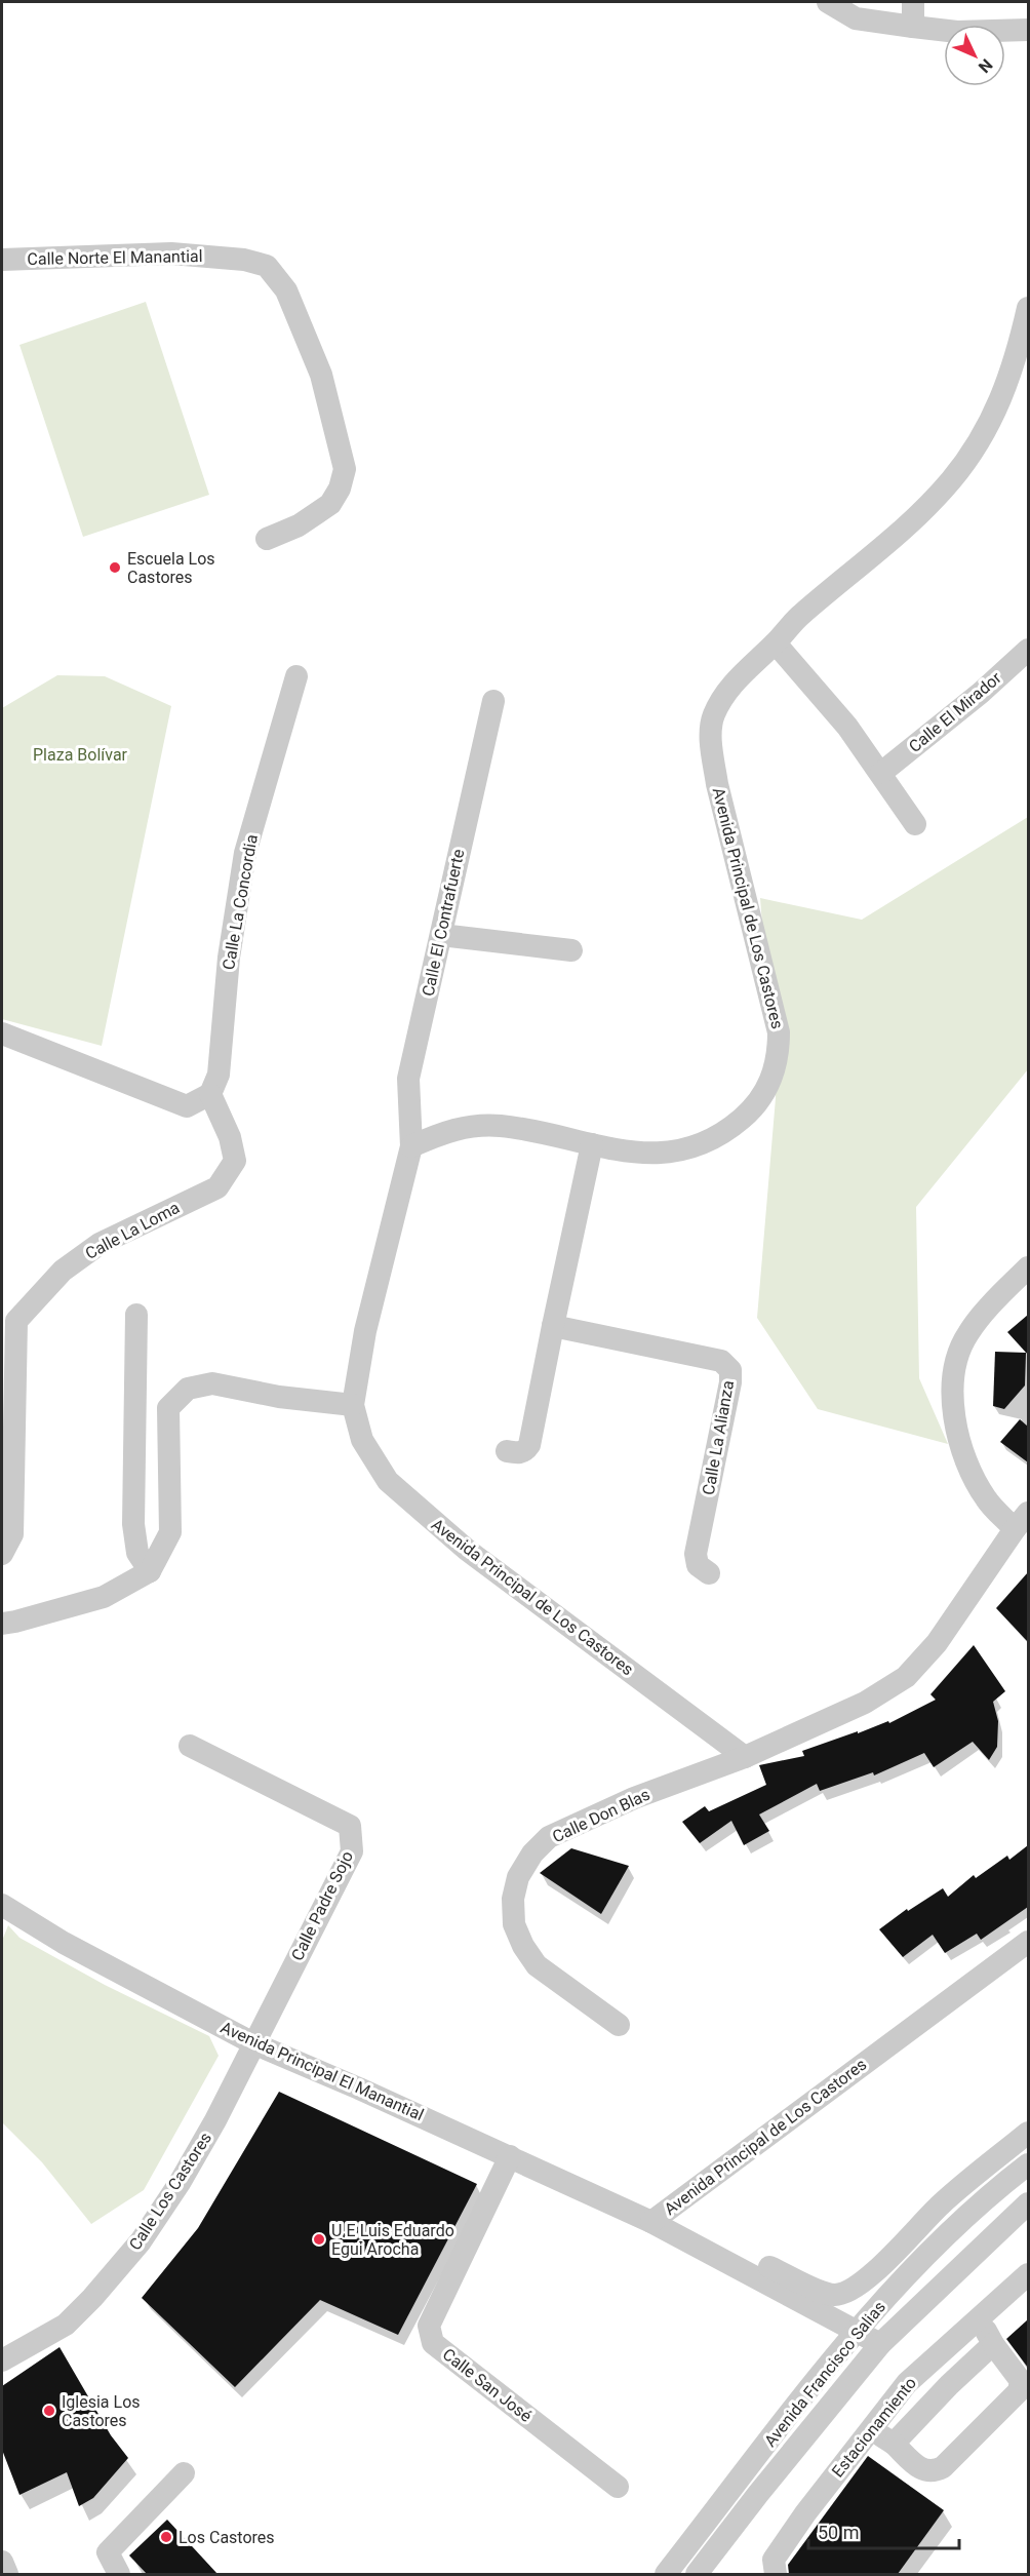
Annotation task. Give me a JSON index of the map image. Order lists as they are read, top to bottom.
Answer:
{
  "streets": {
    "street": [
      "Calle Norte El Manantial",
      "Calle El Mirador",
      "Calle La Concordia",
      "Avenida Principal de Los Castores",
      "Calle El Contrafuerte",
      "Calle La Loma",
      "Calle La Alianza",
      "Calle Don Blas",
      "Calle Padre Sojo",
      "Avenida Principal El Manantial",
      "Calle Los Castores",
      "Avenida Francisco Salias",
      "Calle San José",
      "Estacionamiento"
    ]
  },
  "crossings": [
    ["Calle La Concordia", "Calle La Loma"],
    ["Avenida Principal de Los Castores", "Calle El Contrafuerte"],
    ["Avenida Principal de Los Castores", "Calle Don Blas"],
    ["Avenida Principal de Los Castores", "Avenida Principal El Manantial"],
    ["Avenida Principal de Los Castores", "Avenida Francisco Salias"],
    ["Calle Padre Sojo", "Avenida Principal El Manantial"],
    ["Calle Padre Sojo", "Calle Los Castores"],
    ["Avenida Principal El Manantial", "Calle Los Castores"],
    ["Avenida Principal El Manantial", "Calle San José"]
  ],
  "parks": ["Plaza Bolívar"],
  "places": [
    "Escuela Los Castores",
    "U.E Luis Eduardo Egui Arocha",
    "Iglesia Los Castores",
    "Los Castores"
  ],
  "scale_bar": "50 m",
  "north": "bottom right"
}
